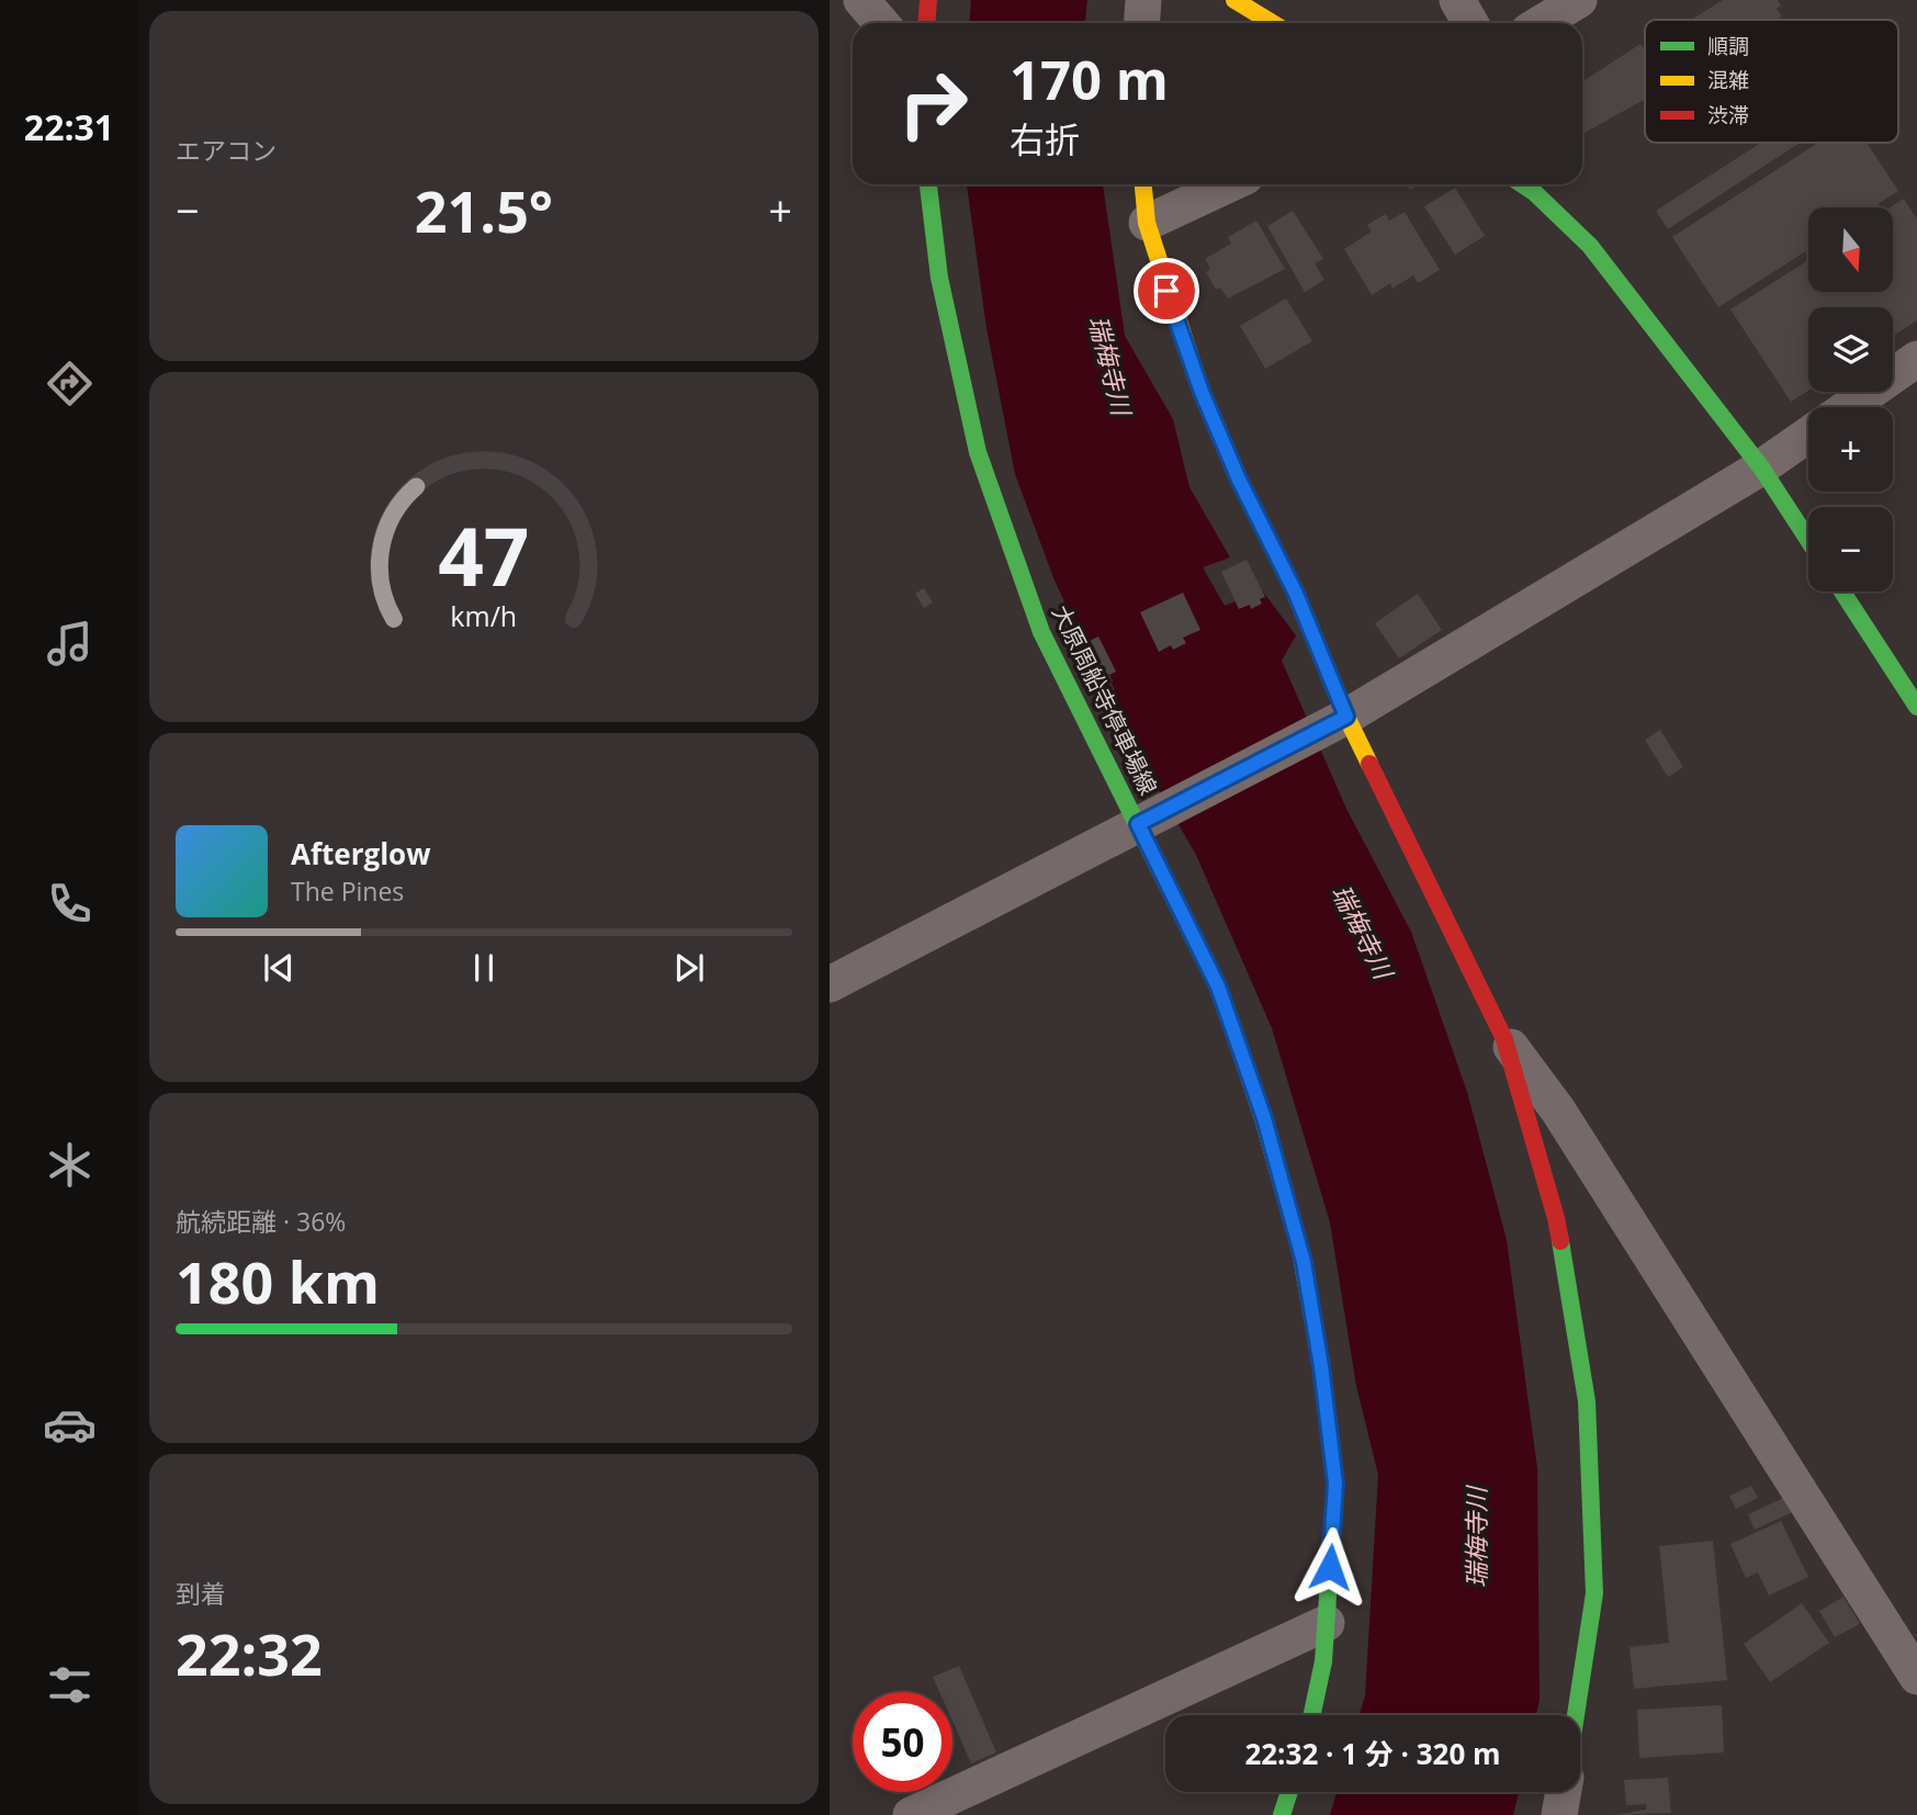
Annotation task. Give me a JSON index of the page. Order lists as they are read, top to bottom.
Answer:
{
  "streets": {
    "street": ["大原周船寺停車場線"]
  },
  "water": ["瑞梅寺川"],
  "legend": ["順調", "混雑", "渋滞"],
  "north": "bottom",
  "page": {
    "tabs": "22:31",
    "tile": [
      "エアコン",
      ["航続距離 · 36%", "180 km"],
      ["到着", "22:32"]
    ],
    "turn": ["170 m", "右折"],
    "heat": ["−", "21.5°", "+"],
    "map_buttons": ["+", "−"],
    "song": ["Afterglow", "The Pines"],
    "limit": "50",
    "trip": "22:32 · 1 分 · 320 m",
    "gauge": ["47", "km/h"]
  }
}
